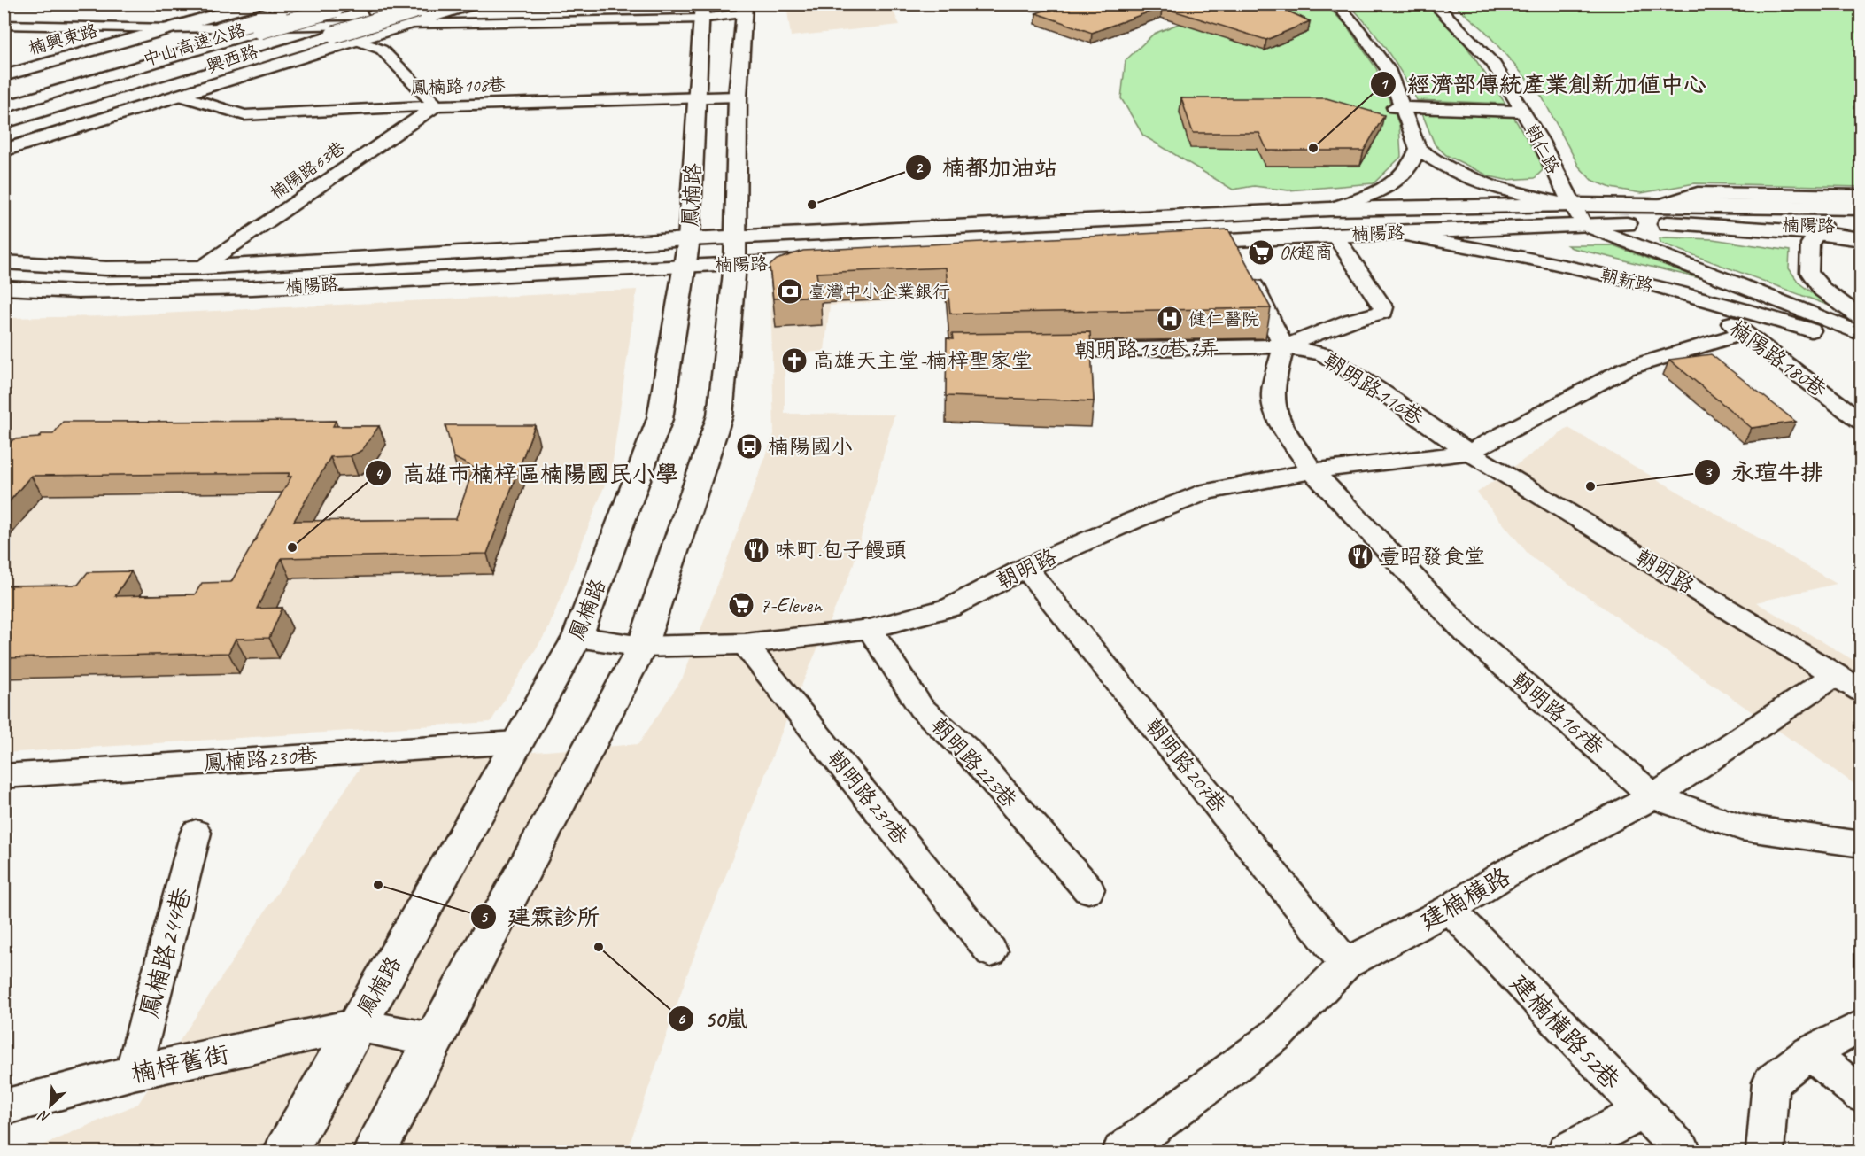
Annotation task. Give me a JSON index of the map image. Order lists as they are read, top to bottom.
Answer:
{
  "streets": {
    "main road": [
      "楠興東路",
      "中山高速公路",
      "興西路",
      "鳳楠路",
      "楠陽路"
    ],
    "street": [
      "鳳楠路108巷",
      "朝仁路",
      "楠陽路63巷",
      "朝新路",
      "朝明路130巷7弄",
      "楠陽路180巷",
      "朝明路116巷",
      "朝明路",
      "朝明路167巷",
      "鳳楠路230巷",
      "朝明路223巷",
      "朝明路207巷",
      "朝明路231巷",
      "建楠橫路",
      "鳳楠路244巷",
      "建楠橫路52巷",
      "楠梓舊街"
    ]
  },
  "crossings": [
    ["興西路", "鳳楠路108巷"],
    ["鳳楠路108巷", "楠陽路63巷"],
    ["鳳楠路108巷", "鳳楠路"],
    ["朝仁路", "楠陽路"],
    ["朝仁路", "朝新路"],
    ["楠陽路63巷", "楠陽路"],
    ["鳳楠路", "楠陽路"],
    ["鳳楠路", "朝明路"],
    ["鳳楠路", "鳳楠路230巷"],
    ["鳳楠路", "楠梓舊街"],
    ["楠陽路", "朝新路"],
    ["楠陽路", "朝明路116巷"],
    ["朝新路", "楠陽路180巷"],
    ["朝明路130巷7弄", "朝明路116巷"],
    ["朝明路130巷7弄", "朝明路167巷"],
    ["楠陽路180巷", "朝明路"],
    ["朝明路116巷", "朝明路"],
    ["朝明路116巷", "朝明路167巷"],
    ["朝明路", "朝明路167巷"],
    ["朝明路", "朝明路223巷"],
    ["朝明路", "朝明路207巷"],
    ["朝明路", "朝明路231巷"],
    ["朝明路167巷", "建楠橫路"],
    ["朝明路207巷", "建楠橫路"],
    ["建楠橫路", "建楠橫路52巷"],
    ["鳳楠路244巷", "楠梓舊街"]
  ],
  "places": {
    "other": [
      "經濟部傳統產業創新加值中心",
      "楠都加油站",
      "永瑄牛排",
      "高雄市楠梓區楠陽國民小學",
      "建霖診所",
      "50嵐"
    ],
    "supermarket": ["OK超商", "7-Eleven"],
    "bank": ["臺灣中小企業銀行"],
    "hospital": ["健仁醫院"],
    "church": ["高雄天主堂-楠梓聖家堂"],
    "bus stop": ["楠陽國小"],
    "restaurant": ["味町.包子饅頭", "壹昭發食堂"]
  },
  "north": "bottom left"
}
